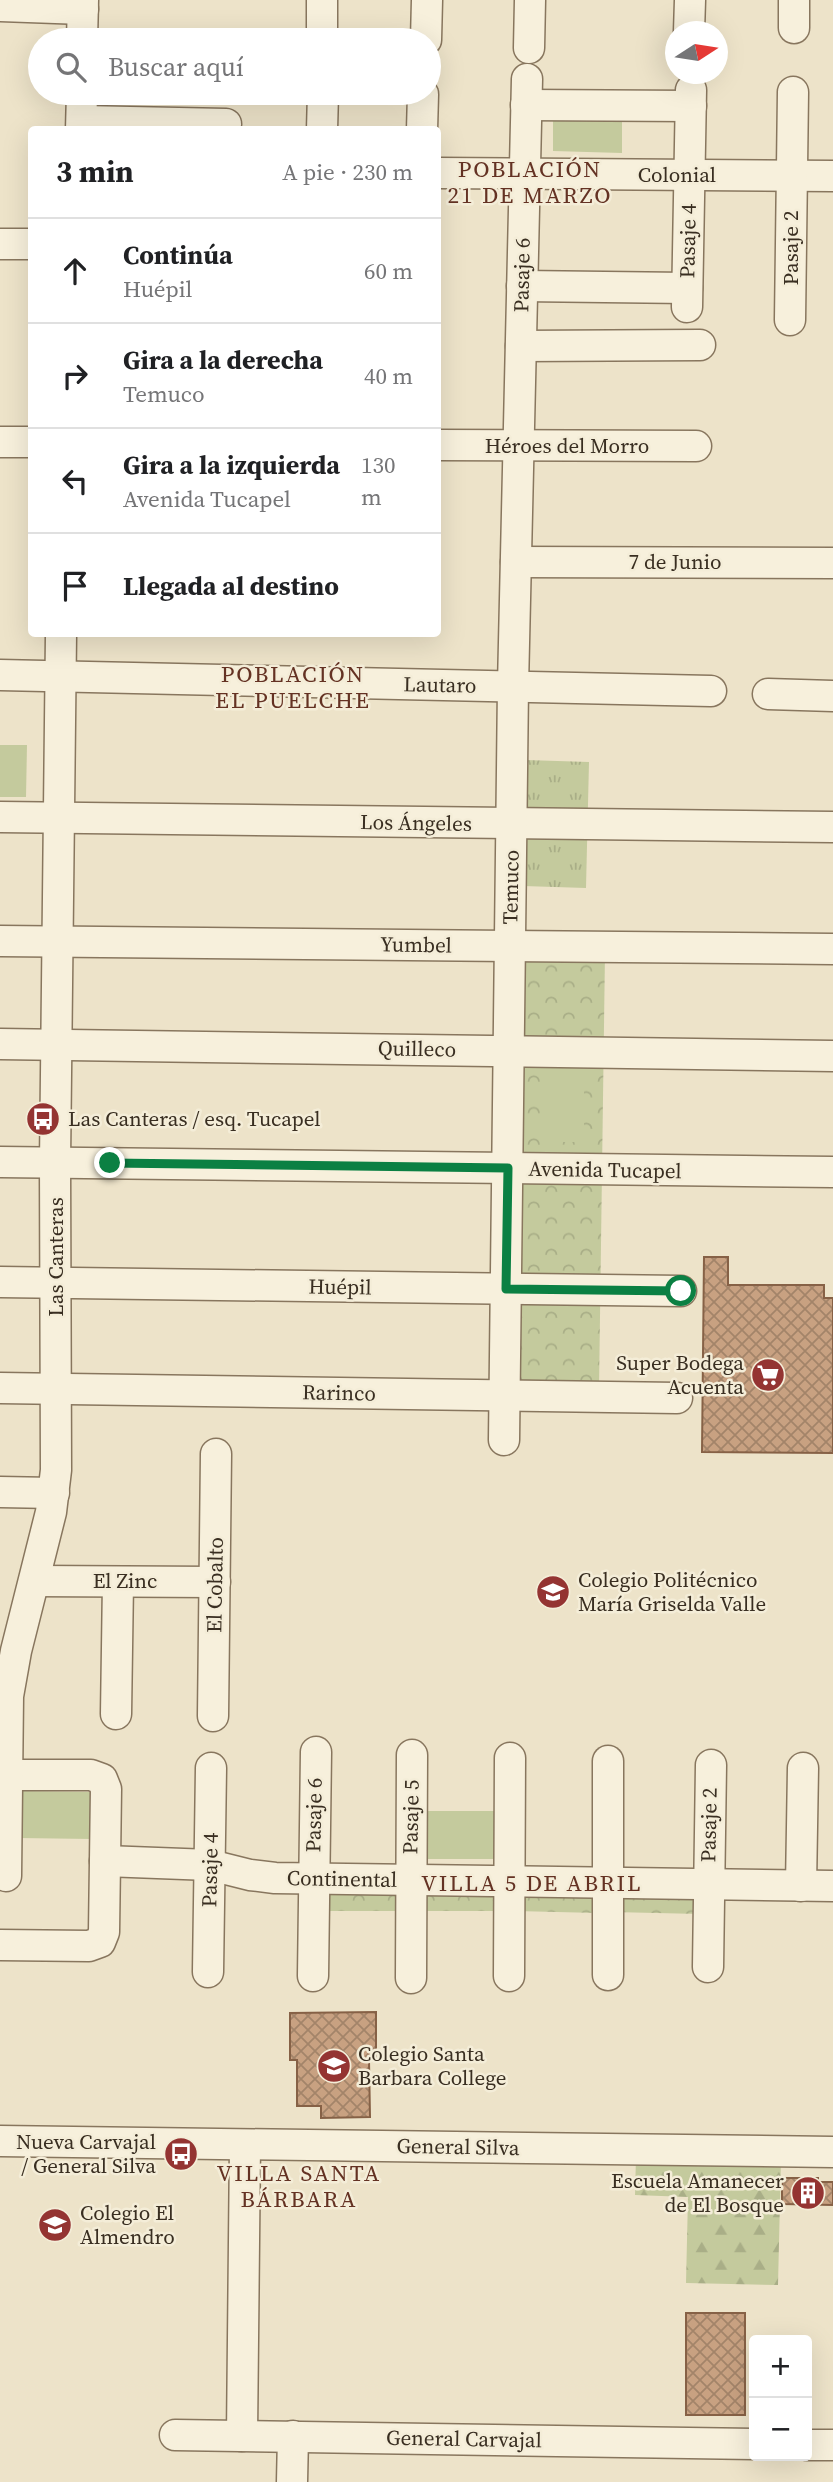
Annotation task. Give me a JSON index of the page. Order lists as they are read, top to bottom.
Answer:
{
  "streets": {
    "street": [
      "Colonial",
      "Pasaje 4",
      "Pasaje 2",
      "Pasaje 6",
      "Héroes del Morro",
      "7 de Junio",
      "Lautaro",
      "Los Ángeles",
      "Temuco",
      "Yumbel",
      "Quilleco",
      "Avenida Tucapel",
      "Las Canteras",
      "Huépil",
      "Rarinco",
      "El Zinc",
      "El Cobalto",
      "Pasaje 5",
      "Continental",
      "General Silva",
      "General Carvajal"
    ]
  },
  "crossings": [
    ["Colonial", "Pasaje 4"],
    ["Colonial", "Pasaje 2"],
    ["Colonial", "Pasaje 6"],
    ["Pasaje 4", "Pasaje 6"],
    ["Pasaje 4", "Continental"],
    ["Pasaje 2", "Continental"],
    ["Pasaje 6", "Temuco"],
    ["Pasaje 6", "Continental"],
    ["Héroes del Morro", "Temuco"],
    ["7 de Junio", "Temuco"],
    ["Lautaro", "Temuco"],
    ["Lautaro", "Las Canteras"],
    ["Los Ángeles", "Temuco"],
    ["Los Ángeles", "Las Canteras"],
    ["Temuco", "Yumbel"],
    ["Temuco", "Quilleco"],
    ["Temuco", "Avenida Tucapel"],
    ["Temuco", "Huépil"],
    ["Temuco", "Rarinco"],
    ["Yumbel", "Las Canteras"],
    ["Quilleco", "Las Canteras"],
    ["Avenida Tucapel", "Las Canteras"],
    ["Las Canteras", "Huépil"],
    ["Las Canteras", "Rarinco"],
    ["Las Canteras", "El Zinc"],
    ["El Zinc", "El Cobalto"],
    ["Pasaje 5", "Continental"]
  ],
  "districts": [
    "POBLACIÓN 21 DE MARZO",
    "POBLACIÓN EL PUELCHE",
    "VILLA 5 DE ABRIL",
    "VILLA SANTA BÁRBARA"
  ],
  "places": {
    "bus stop": ["Las Canteras / esq. Tucapel", "Nueva Carvajal / General Silva"],
    "supermarket": ["Super Bodega Acuenta"],
    "school or university": ["Colegio Politécnico María Griselda Valle", "Colegio Santa Barbara College", "Colegio El Almendro"],
    "building": ["Escuela Amanecer de El Bosque"]
  },
  "north": "right",
  "page": {
    "search": "Buscar aquí",
    "heading": ["3 min", "A pie · 230 m"],
    "list": [
      ["Continúa", "Huépil", "60 m"],
      ["Gira a la derecha", "Temuco", "40 m"],
      ["Gira a la izquierda", "Avenida Tucapel", "130 m"],
      "Llegada al destino"
    ],
    "map_buttons": ["+", "−"]
  }
}
